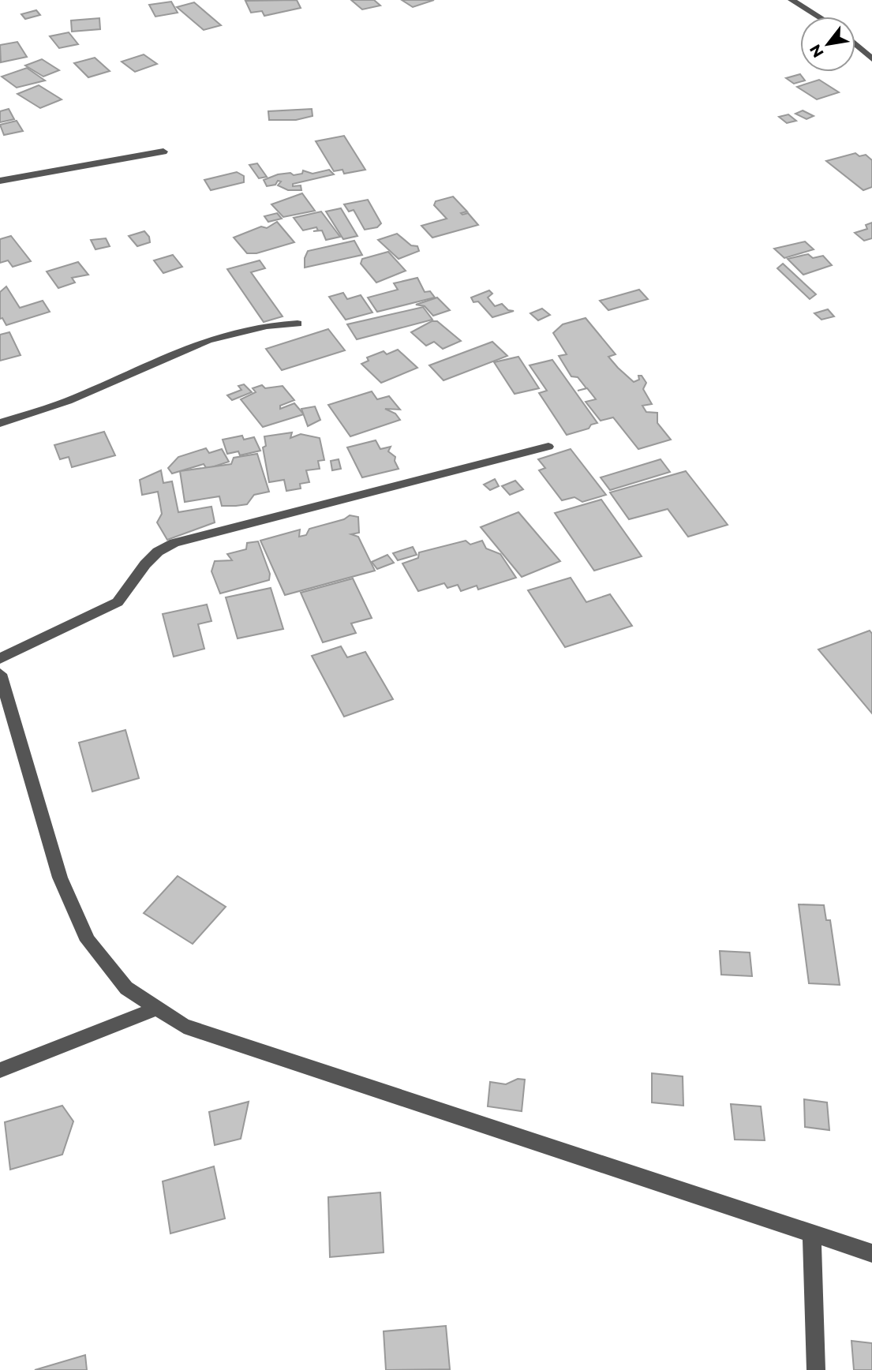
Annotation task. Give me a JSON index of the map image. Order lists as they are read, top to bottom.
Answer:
{
  "north": "bottom left"
}
